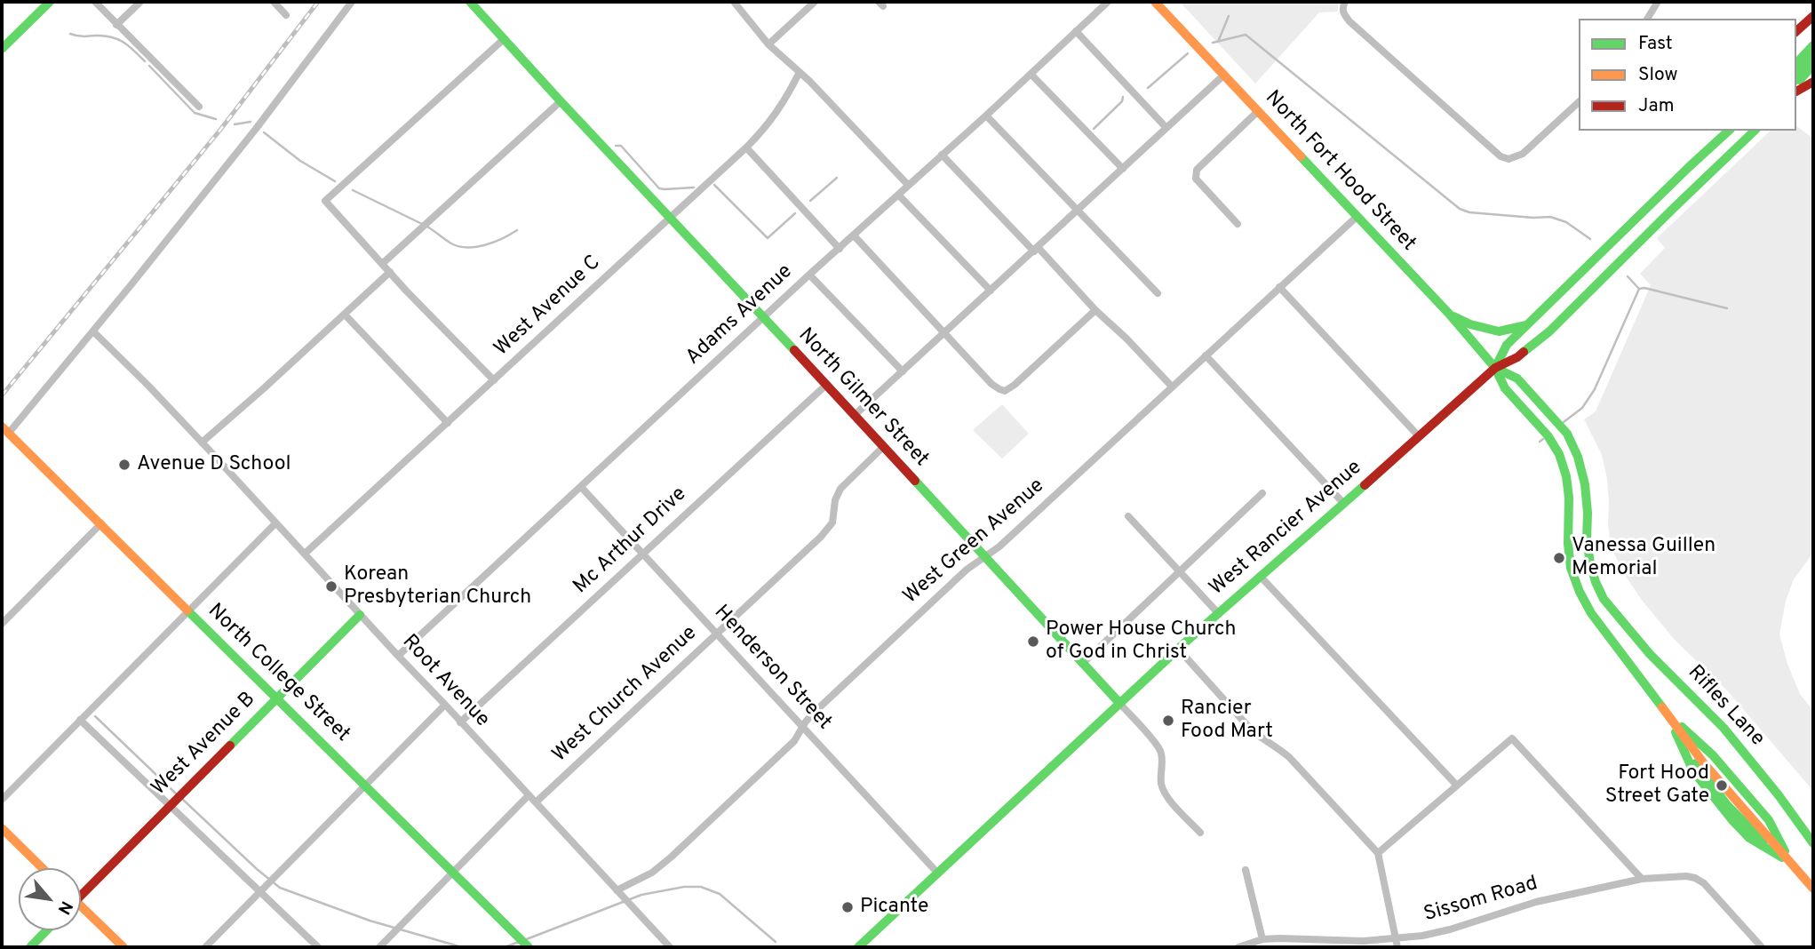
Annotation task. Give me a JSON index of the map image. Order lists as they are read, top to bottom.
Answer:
{
  "streets": {
    "street": [
      "North Fort Hood Street",
      "West Avenue C",
      "Adams Avenue",
      "North Gilmer Street",
      "West Rancier Avenue",
      "Mc Arthur Drive",
      "West Green Avenue",
      "Henderson Street",
      "North College Street",
      "Root Avenue",
      "West Church Avenue",
      "Rifles Lane",
      "West Avenue B",
      "Sissom Road"
    ]
  },
  "crossings": [
    ["North Fort Hood Street", "West Rancier Avenue"],
    ["North Fort Hood Street", "West Green Avenue"],
    ["North Fort Hood Street", "Rifles Lane"],
    ["West Avenue C", "North Gilmer Street"],
    ["West Avenue C", "Root Avenue"],
    ["Adams Avenue", "North Gilmer Street"],
    ["Adams Avenue", "Henderson Street"],
    ["Adams Avenue", "Root Avenue"],
    ["North Gilmer Street", "West Rancier Avenue"],
    ["North Gilmer Street", "Mc Arthur Drive"],
    ["North Gilmer Street", "West Green Avenue"],
    ["North Gilmer Street", "West Church Avenue"],
    ["West Rancier Avenue", "Henderson Street"],
    ["Mc Arthur Drive", "Henderson Street"],
    ["Mc Arthur Drive", "Root Avenue"],
    ["West Green Avenue", "Henderson Street"],
    ["West Green Avenue", "Root Avenue"],
    ["Henderson Street", "West Church Avenue"],
    ["North College Street", "West Avenue B"],
    ["Root Avenue", "West Church Avenue"],
    ["Root Avenue", "West Avenue B"]
  ],
  "places": [
    "Avenue D School",
    "Vanessa Guillen Memorial",
    "Korean Presbyterian Church",
    "Power House Church of God in Christ",
    "Rancier Food Mart",
    "Fort Hood Street Gate",
    "Picante"
  ],
  "legend": ["Fast", "Slow", "Jam"],
  "north": "bottom right"
}
